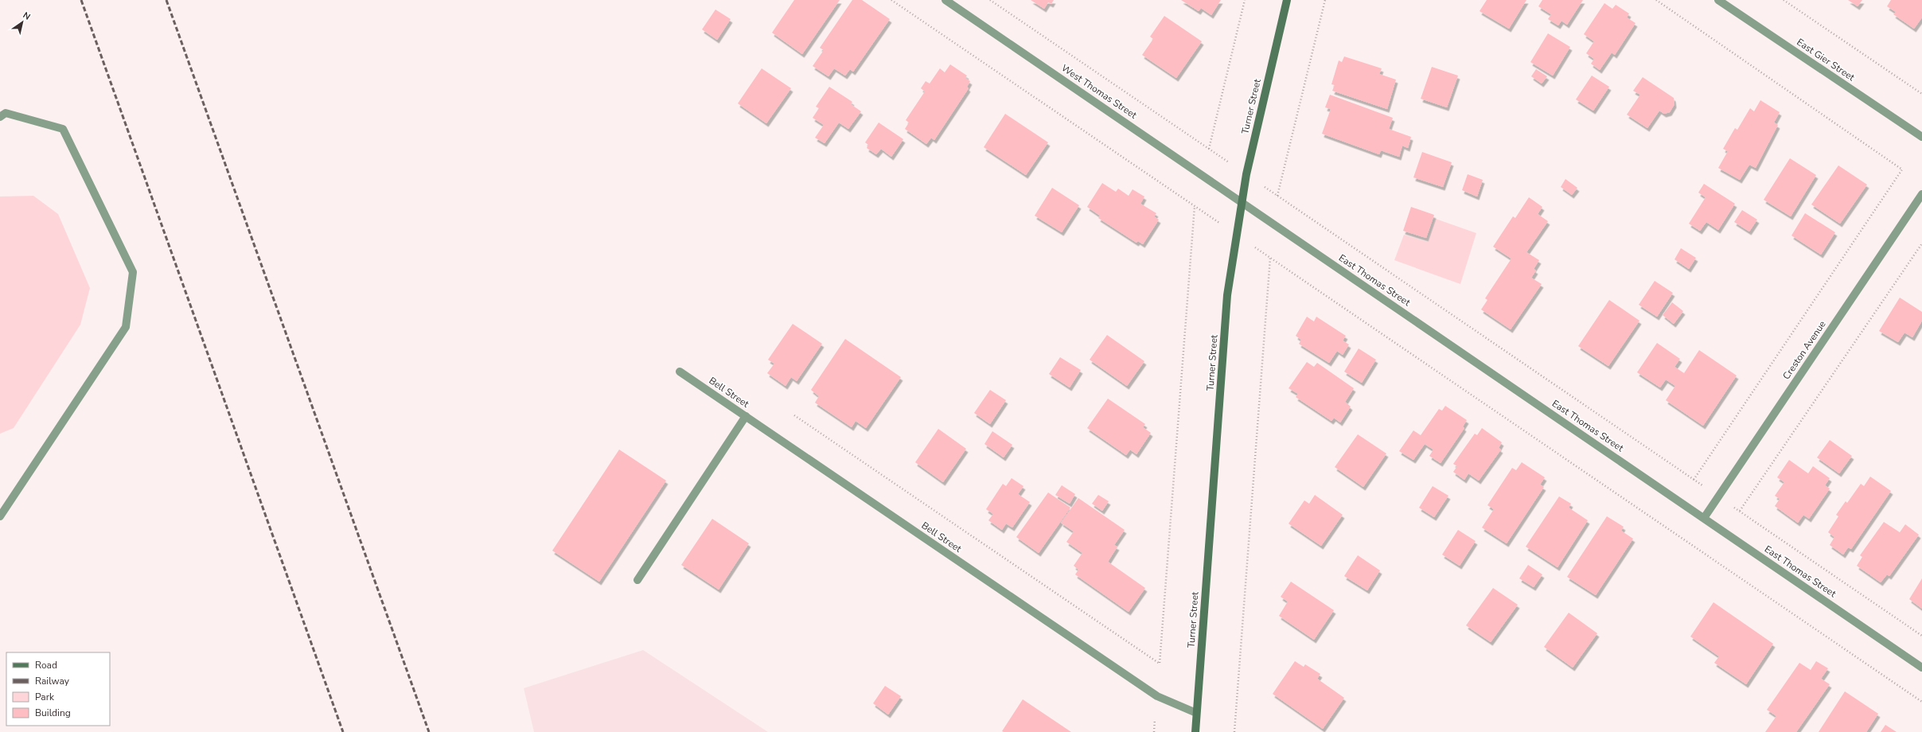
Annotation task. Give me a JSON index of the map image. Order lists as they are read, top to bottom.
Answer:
{
  "streets": {
    "street": [
      "East Gier Street",
      "West Thomas Street",
      "Turner Street",
      "East Thomas Street",
      "Creston Avenue",
      "Bell Street"
    ]
  },
  "crossings": [
    ["West Thomas Street", "Turner Street"],
    ["West Thomas Street", "East Thomas Street"],
    ["Turner Street", "East Thomas Street"],
    ["Turner Street", "Bell Street"],
    ["East Thomas Street", "Creston Avenue"]
  ],
  "legend": [
    "Road",
    "Railway",
    "Park",
    "Building"
  ],
  "north": "top right"
}
